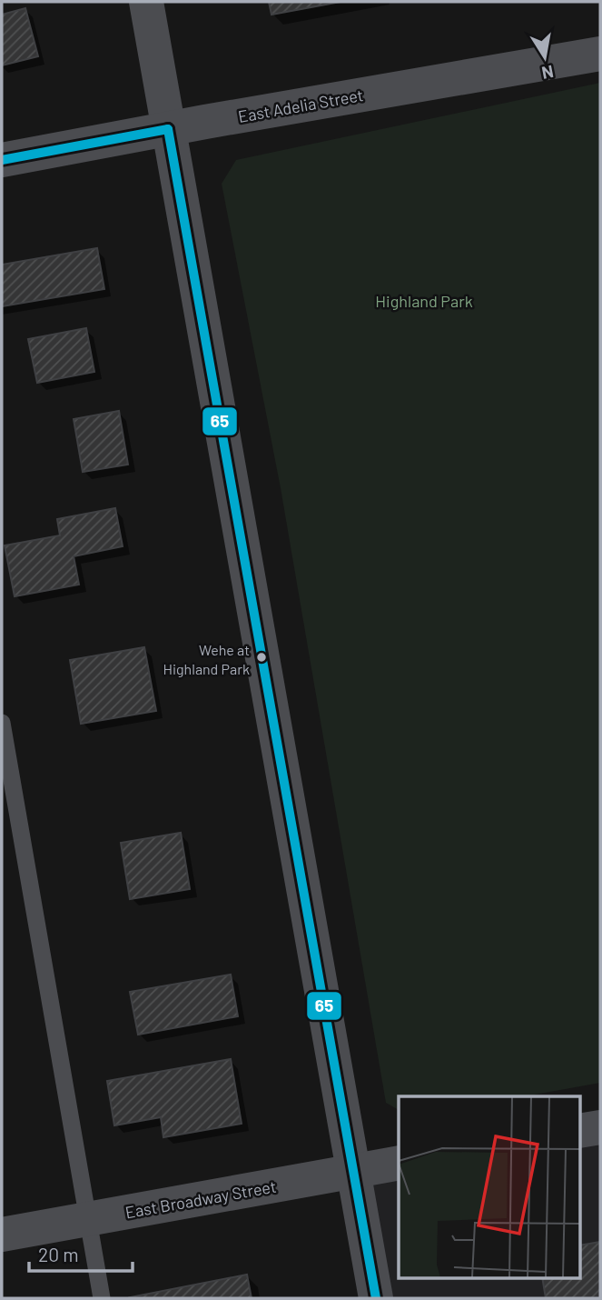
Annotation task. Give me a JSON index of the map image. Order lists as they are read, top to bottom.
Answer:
{
  "streets": {
    "street": ["East Adelia Street", "East Broadway Street"]
  },
  "parks": ["Highland Park"],
  "places": ["Wehe at Highland Park"],
  "lines": ["transit line 65"],
  "scale_bar": "20 m",
  "north": "bottom"
}
